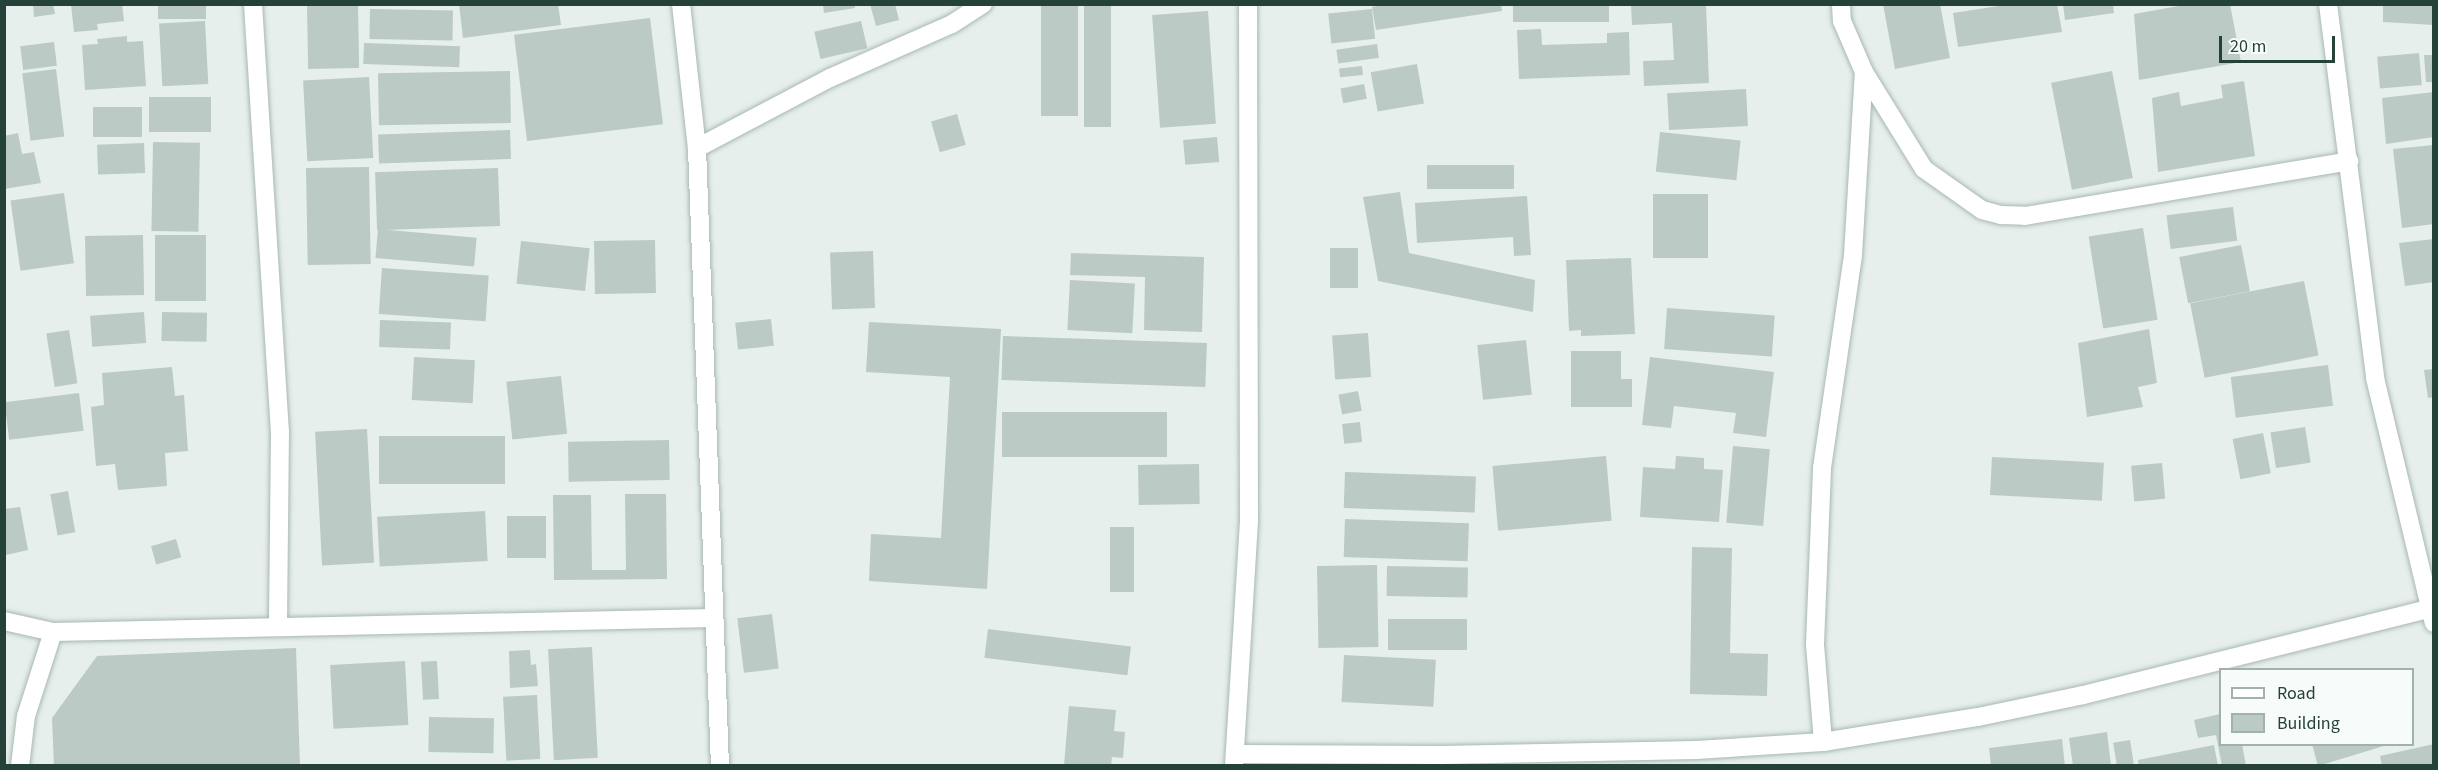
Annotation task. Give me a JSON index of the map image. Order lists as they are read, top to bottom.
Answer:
{
  "legend": ["Road", "Building"],
  "scale_bar": "20 m"
}
